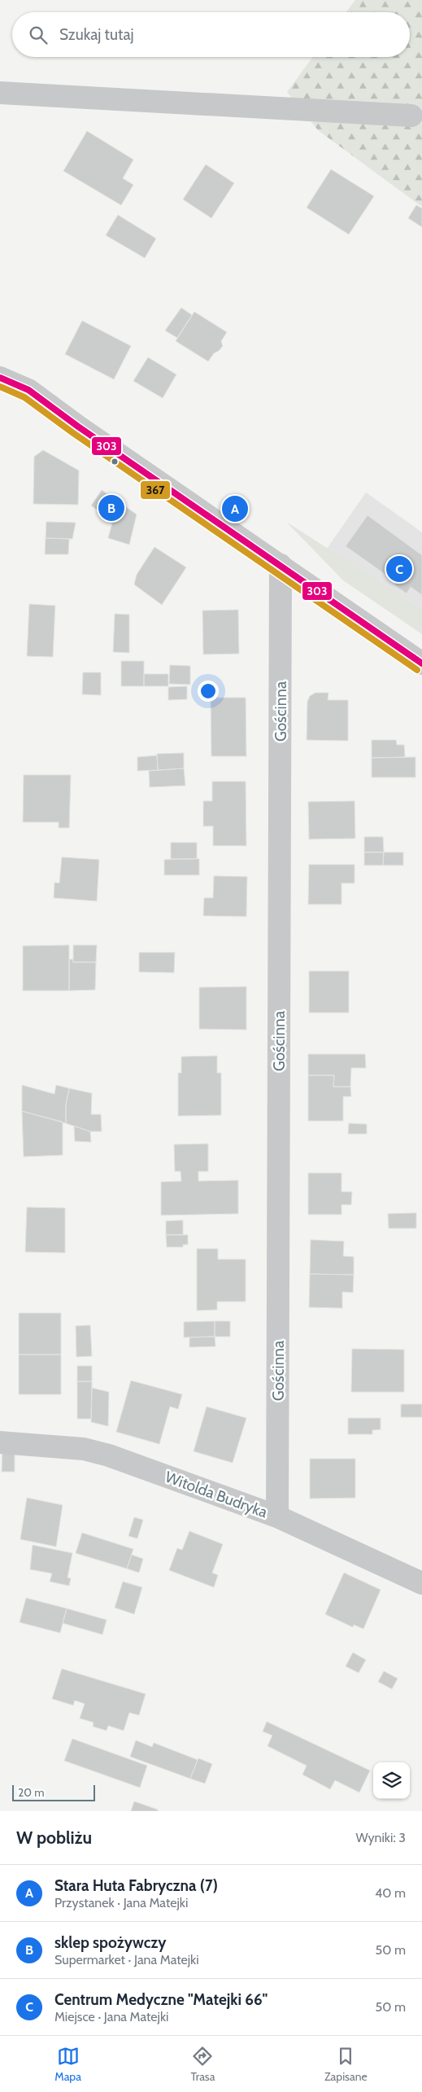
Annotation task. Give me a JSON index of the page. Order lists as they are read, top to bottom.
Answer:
{
  "streets": {
    "street": ["Gościnna", "Witolda Budryka"]
  },
  "crossings": [
    ["Gościnna", "Witolda Budryka"]
  ],
  "lines": ["transit line 303", "transit line 367"],
  "scale_bar": "20 m",
  "page": {
    "search": "Szukaj tutaj",
    "pins": ["B", "A", "C"],
    "scale": "20 m",
    "heading": ["W pobliżu", "Wyniki: 3"],
    "list": [
      {
        "mark": "A",
        "name": "Stara Huta Fabryczna (7)",
        "note": "Przystanek · Jana Matejki",
        "value": "40 m"
      },
      {
        "mark": "B",
        "name": "sklep spożywczy",
        "note": "Supermarket · Jana Matejki",
        "value": "50 m"
      },
      {
        "mark": "C",
        "name": "Centrum Medyczne \"Matejki 66\"",
        "note": "Miejsce · Jana Matejki",
        "value": "50 m"
      }
    ],
    "nav": ["Mapa", "Trasa", "Zapisane"]
  }
}
